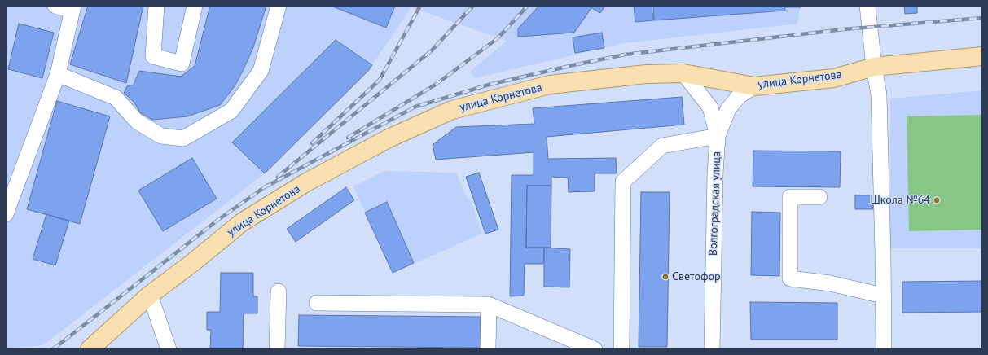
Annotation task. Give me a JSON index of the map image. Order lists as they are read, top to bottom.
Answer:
{
  "streets": {
    "main road": ["улица Корнетова"],
    "street": ["Волгоградская улица"]
  },
  "places": ["Школа №64", "Светофор"]
}
